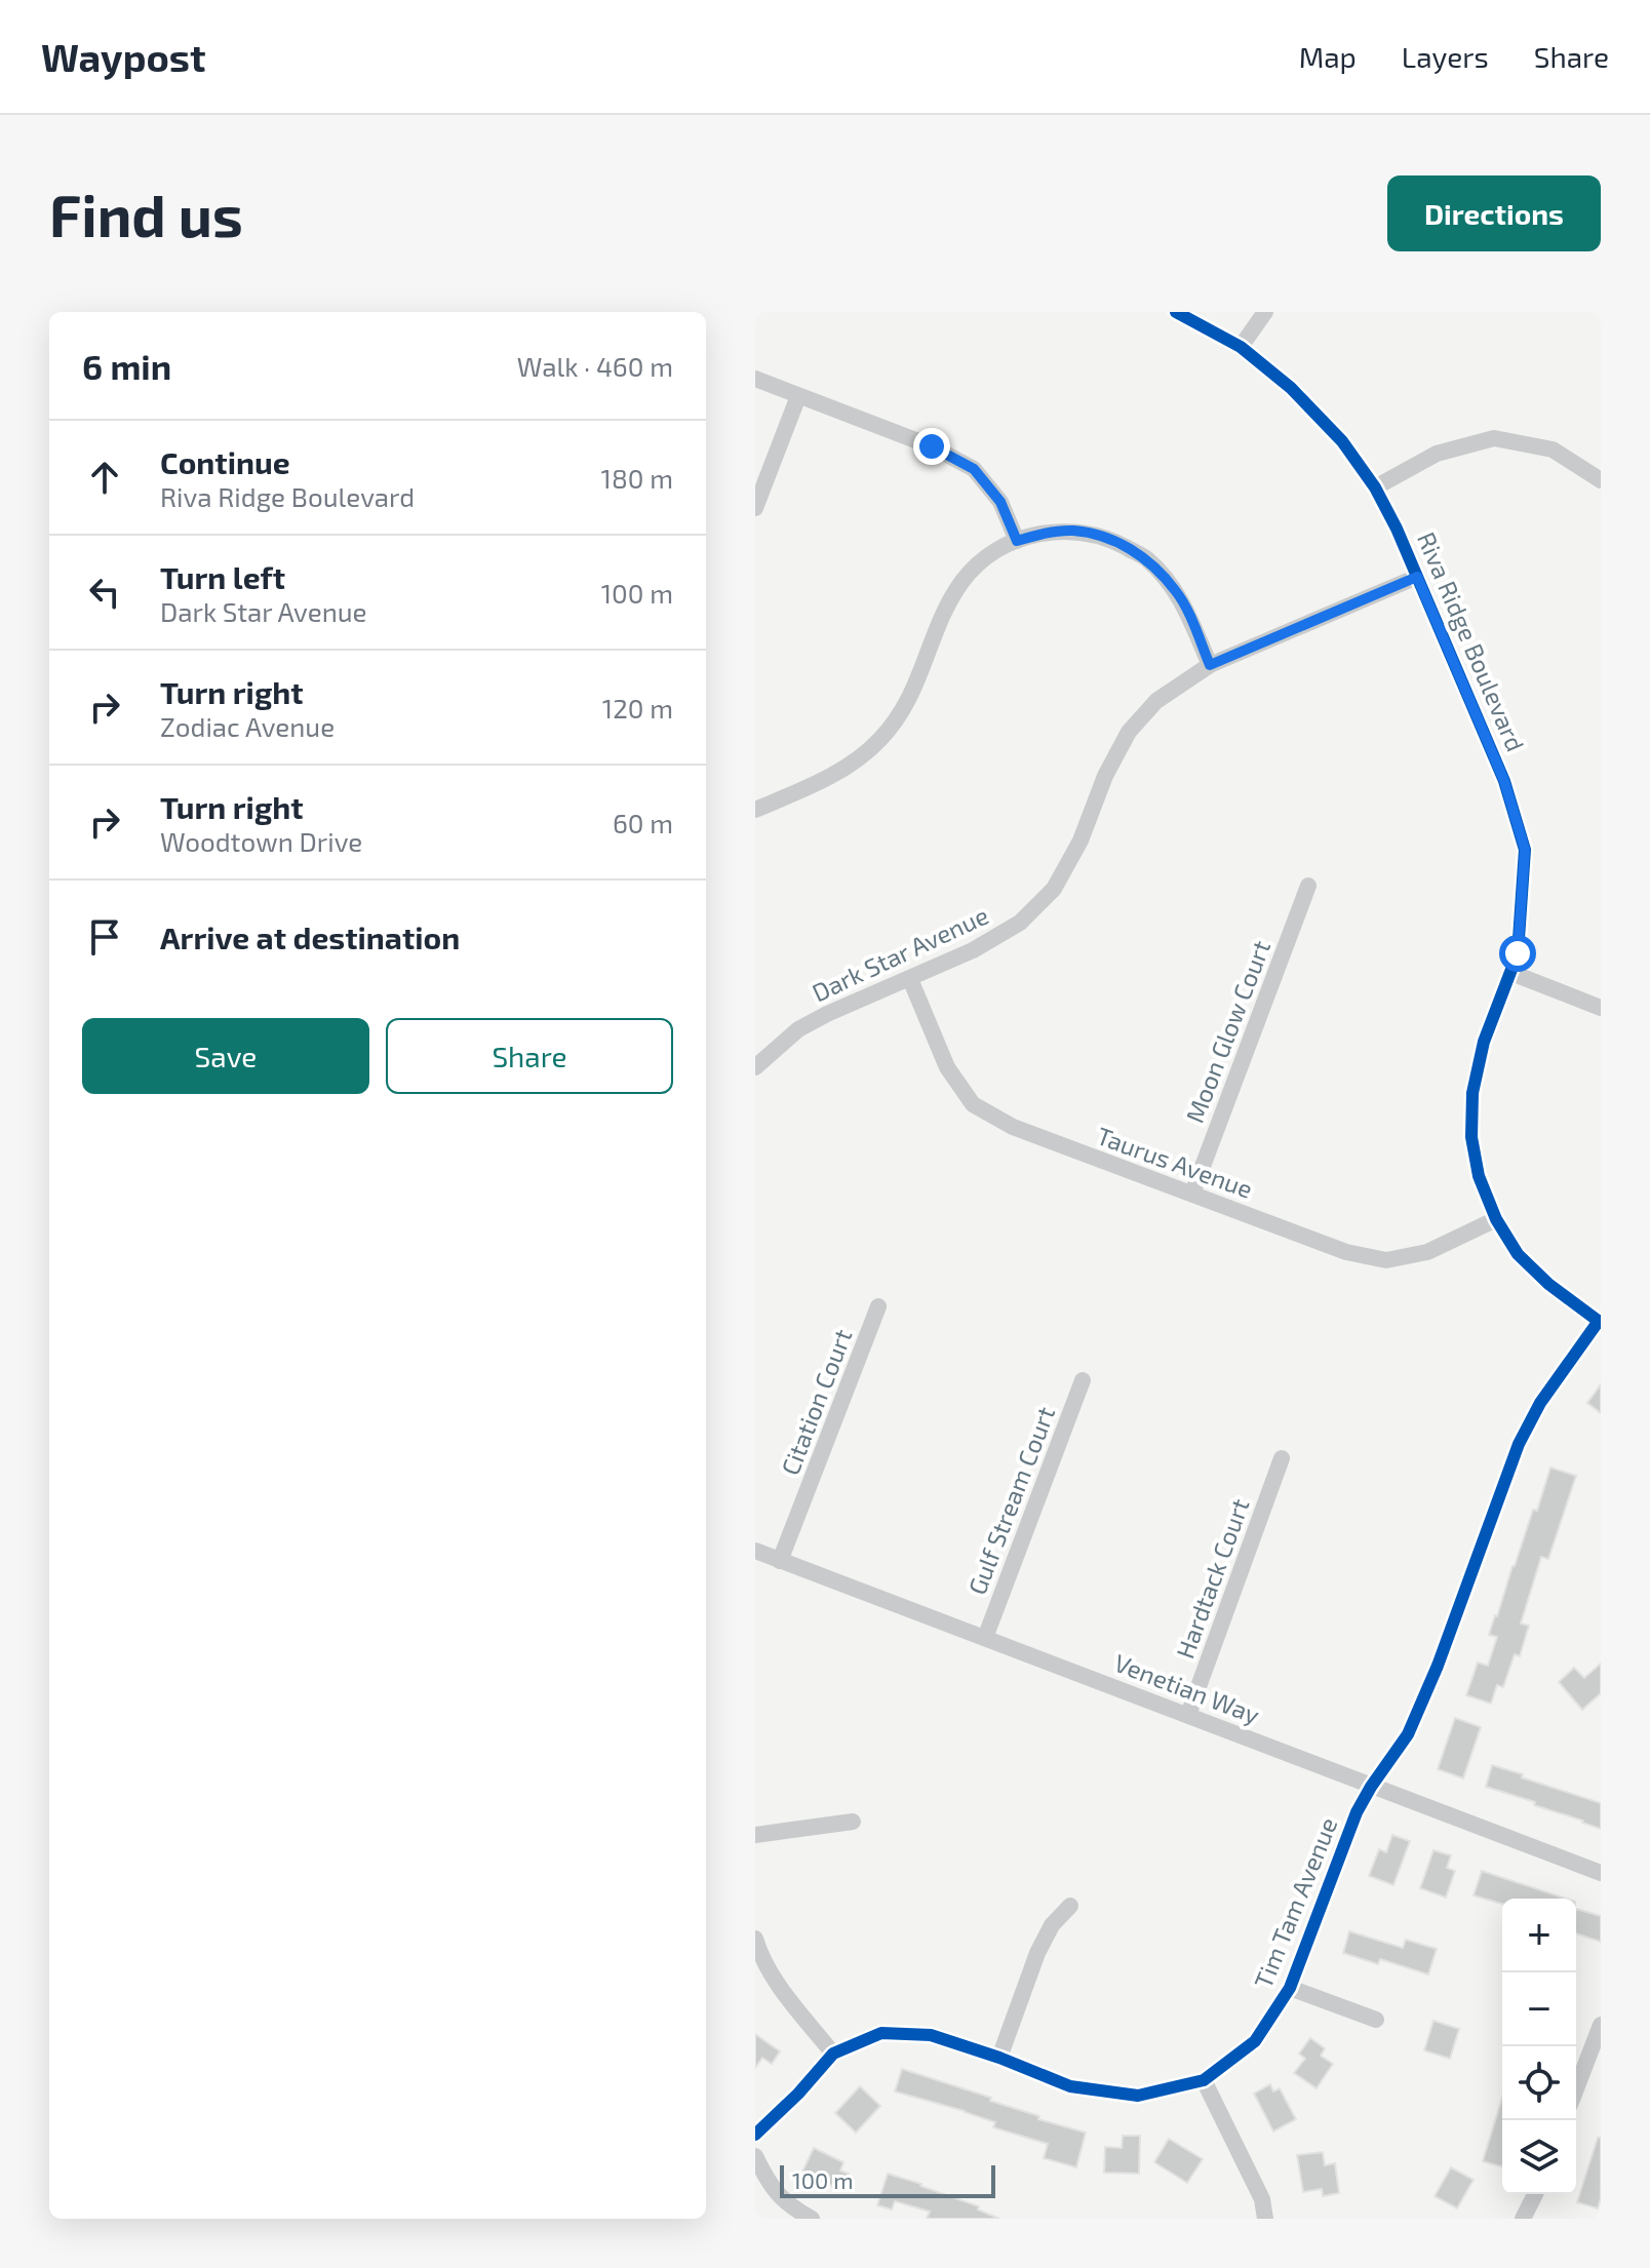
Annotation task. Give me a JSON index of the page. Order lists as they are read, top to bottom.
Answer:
{
  "streets": {
    "street": [
      "Riva Ridge Boulevard",
      "Dark Star Avenue",
      "Moon Glow Court",
      "Taurus Avenue",
      "Citation Court",
      "Gulf Stream Court",
      "Hardtack Court",
      "Venetian Way",
      "Tim Tam Avenue"
    ]
  },
  "crossings": [
    ["Riva Ridge Boulevard", "Dark Star Avenue"],
    ["Riva Ridge Boulevard", "Taurus Avenue"],
    ["Riva Ridge Boulevard", "Tim Tam Avenue"],
    ["Dark Star Avenue", "Taurus Avenue"],
    ["Moon Glow Court", "Taurus Avenue"],
    ["Citation Court", "Venetian Way"],
    ["Gulf Stream Court", "Venetian Way"],
    ["Hardtack Court", "Venetian Way"],
    ["Venetian Way", "Tim Tam Avenue"]
  ],
  "scale_bar": "100 m",
  "page": {
    "header": "Waypost",
    "nav": ["Map", "Layers", "Share"],
    "buttons": [
      "Directions",
      ["Save", "Share"]
    ],
    "title": "Find us",
    "heading": ["6 min", "Walk · 460 m"],
    "list": [
      ["Continue", "Riva Ridge Boulevard", "180 m"],
      ["Turn left", "Dark Star Avenue", "100 m"],
      ["Turn right", "Zodiac Avenue", "120 m"],
      ["Turn right", "Woodtown Drive", "60 m"],
      "Arrive at destination"
    ],
    "map_buttons": ["+", "−"],
    "scale": "100 m"
  }
}
